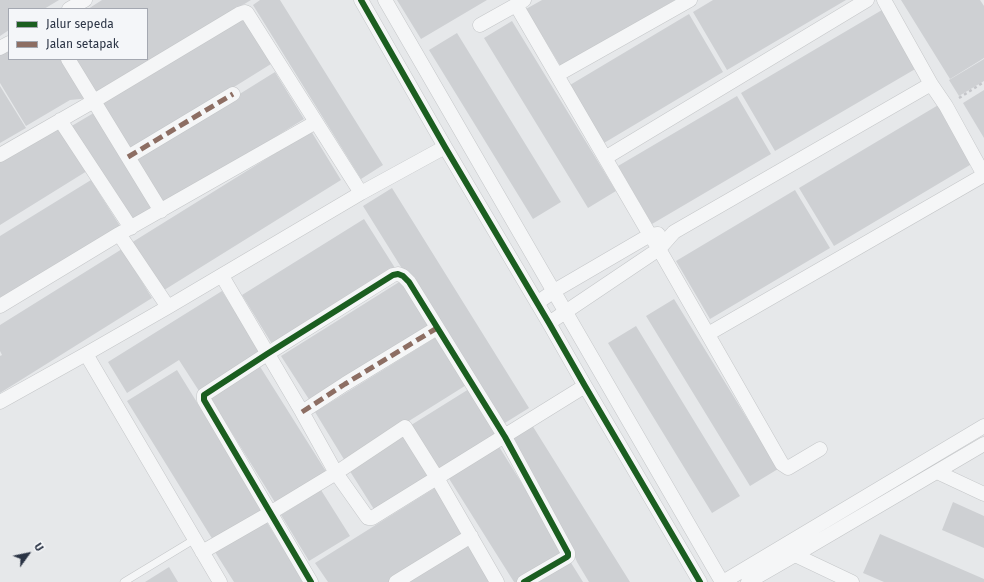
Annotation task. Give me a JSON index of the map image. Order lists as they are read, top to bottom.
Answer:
{
  "legend": ["Jalur sepeda", "Jalan setapak"],
  "north": "top right"
}
